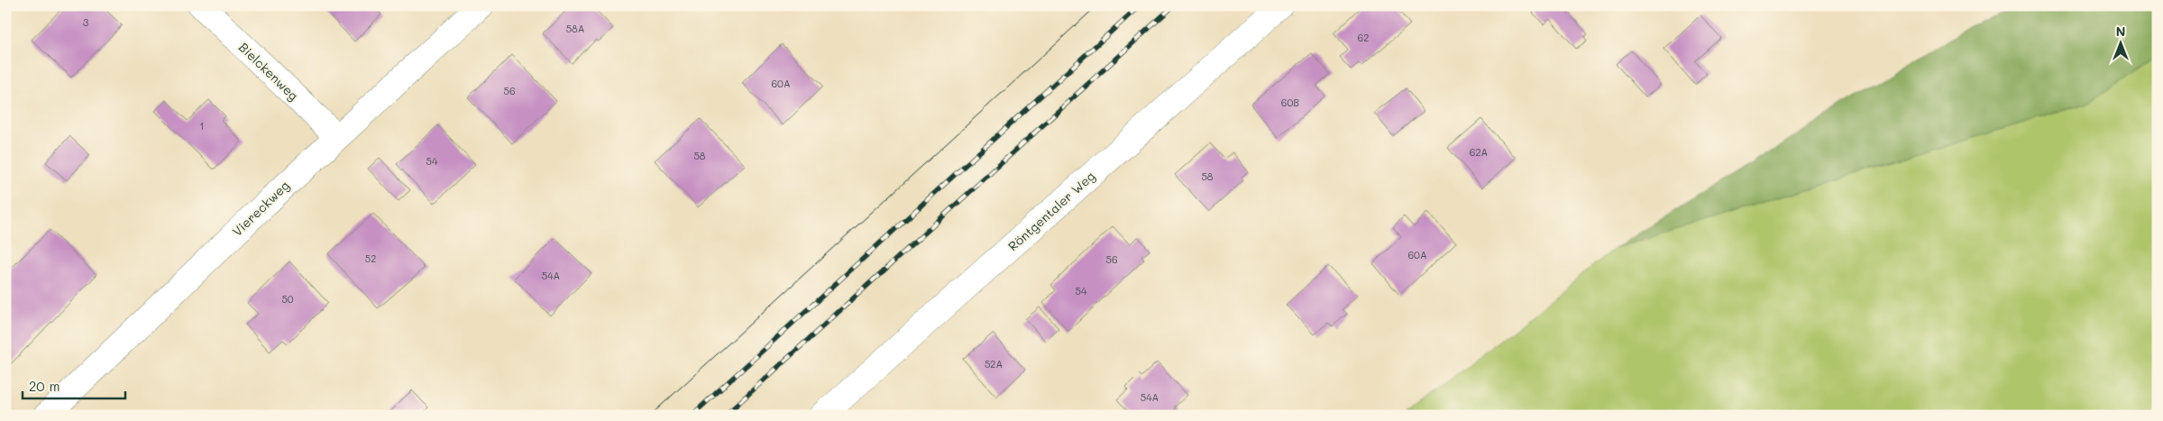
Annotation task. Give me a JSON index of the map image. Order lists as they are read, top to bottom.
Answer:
{
  "streets": {
    "street": ["Bielckenweg", "Viereckweg", "Röntgentaler Weg"]
  },
  "crossings": [
    ["Bielckenweg", "Viereckweg"]
  ],
  "house_numbers": [
    "3",
    "58A",
    "62",
    "60A",
    "56",
    "60B",
    "1",
    "62A",
    "58",
    "54",
    "58",
    "60A",
    "52",
    "56",
    "54A",
    "54",
    "50",
    "52A",
    "54A"
  ],
  "scale_bar": "20 m",
  "north": "top"
}
